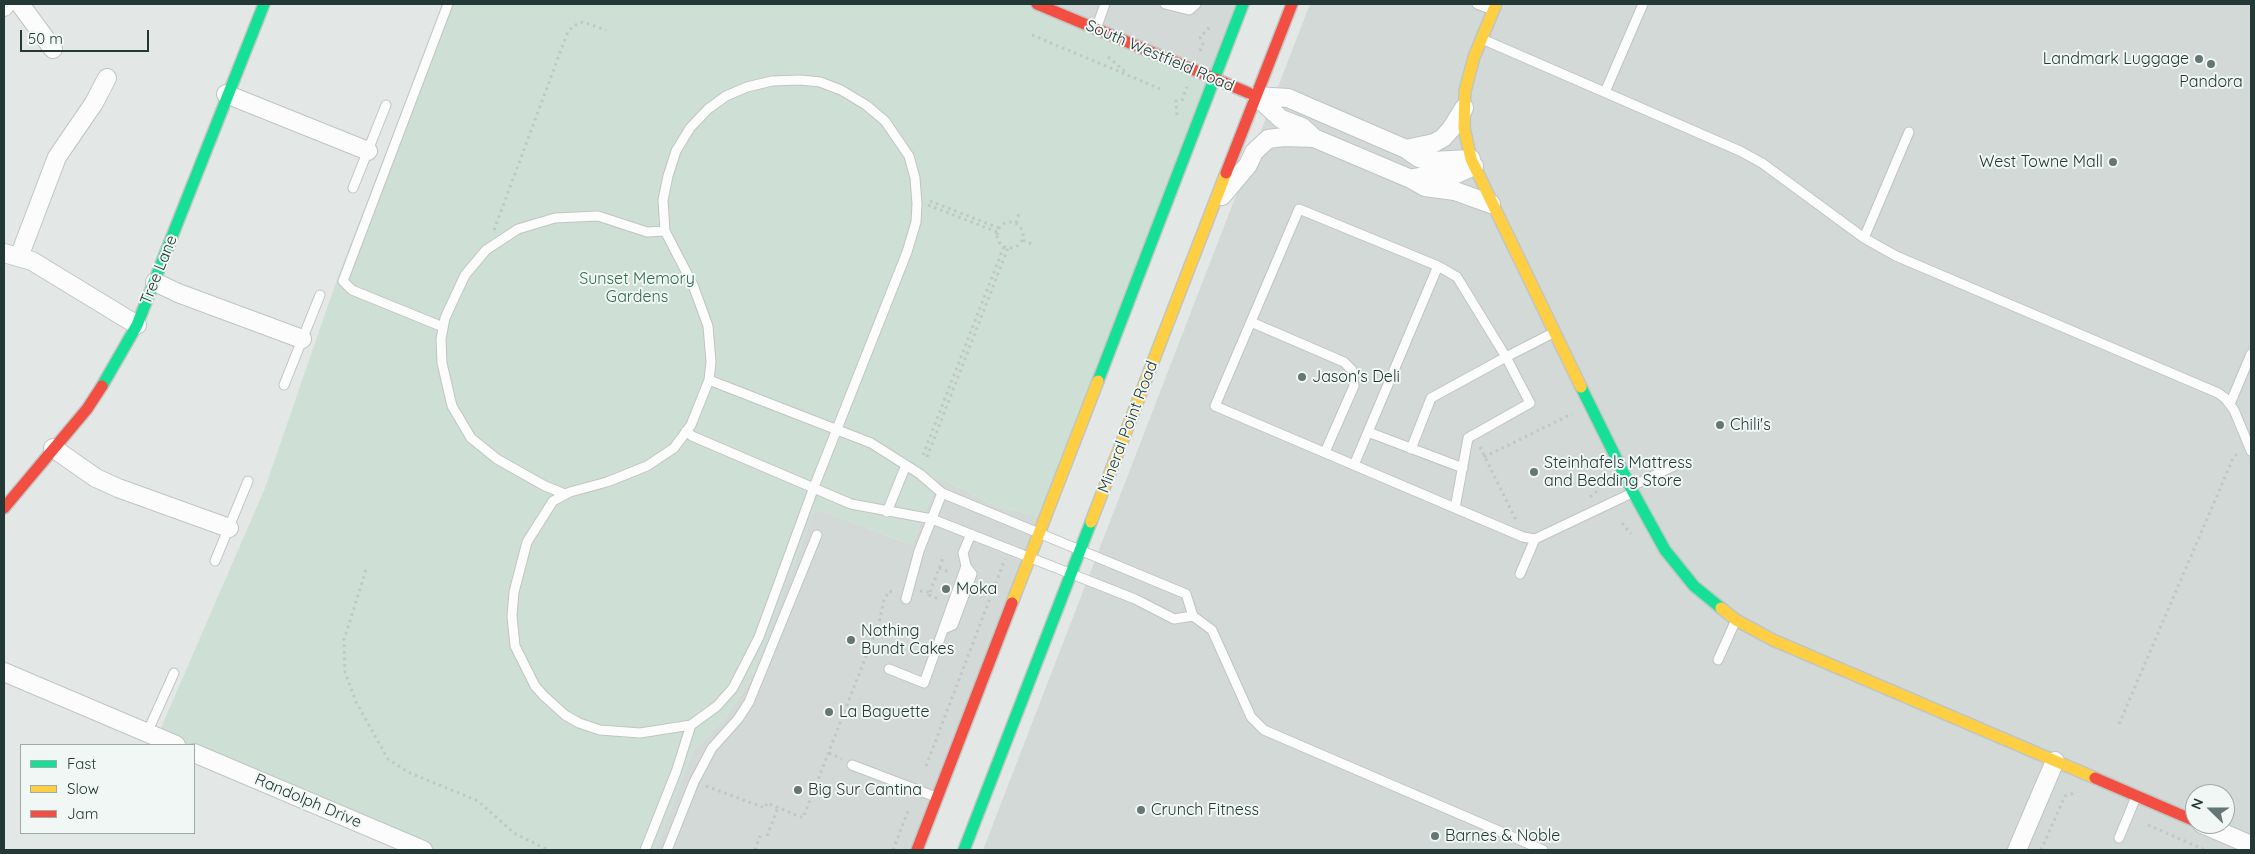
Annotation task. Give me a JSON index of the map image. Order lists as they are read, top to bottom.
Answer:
{
  "streets": {
    "street": [
      "South Westfield Road",
      "Tree Lane",
      "Mineral Point Road",
      "Randolph Drive"
    ]
  },
  "crossings": [
    ["South Westfield Road", "Mineral Point Road"]
  ],
  "parks": ["Sunset Memory Gardens"],
  "places": [
    "Landmark Luggage",
    "Pandora",
    "West Towne Mall",
    "Jason's Deli",
    "Chili's",
    "Steinhafels Mattress and Bedding Store",
    "Moka",
    "Nothing Bundt Cakes",
    "La Baguette",
    "Big Sur Cantina",
    "Crunch Fitness",
    "Barnes & Noble"
  ],
  "legend": ["Fast", "Slow", "Jam"],
  "scale_bar": "50 m",
  "north": "left"
}
